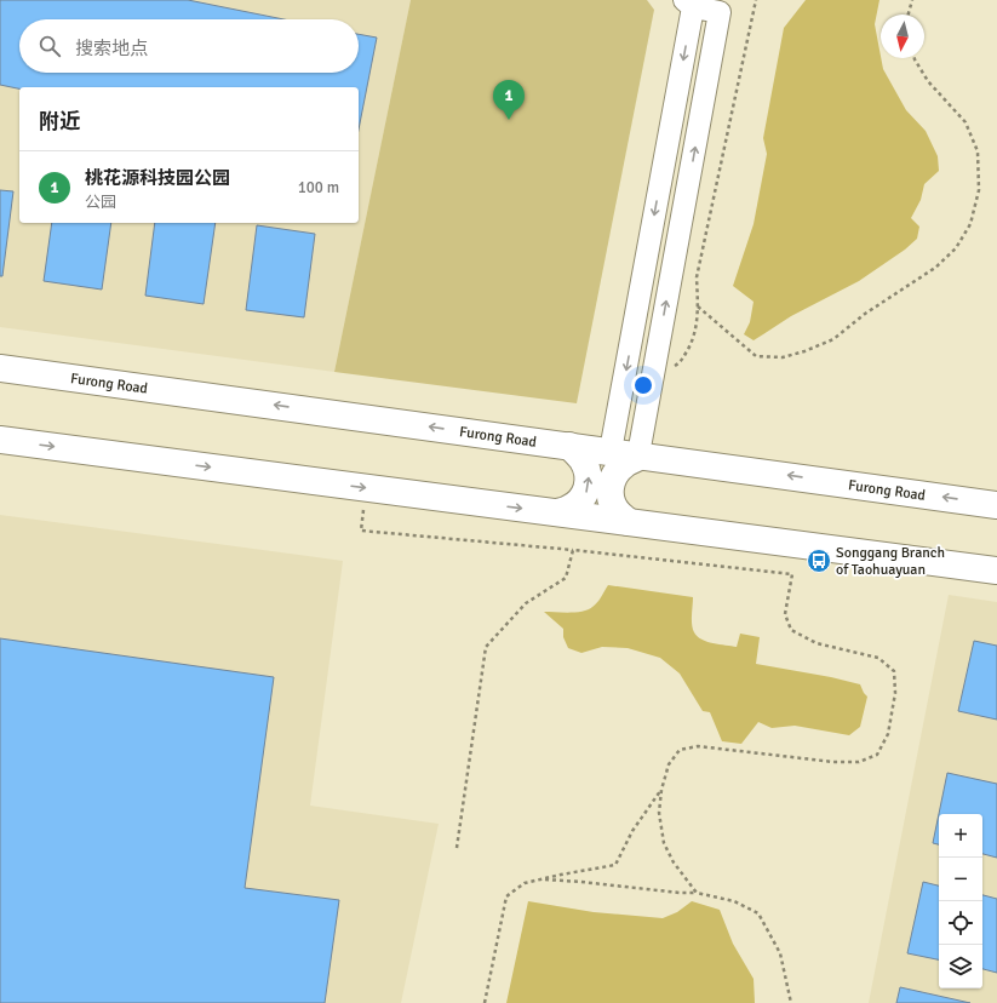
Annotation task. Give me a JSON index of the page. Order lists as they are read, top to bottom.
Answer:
{
  "streets": {
    "main road": ["Furong Road"]
  },
  "places": {
    "bus stop": ["Songgang Branch of Taohuayuan"]
  },
  "north": "bottom",
  "page": {
    "search": "搜索地点",
    "pins": "1",
    "heading": "附近",
    "list": [
      {
        "mark": "1",
        "name": "桃花源科技园公园",
        "note": "公园",
        "value": "100 m"
      }
    ],
    "map_buttons": ["+", "−"]
  }
}
